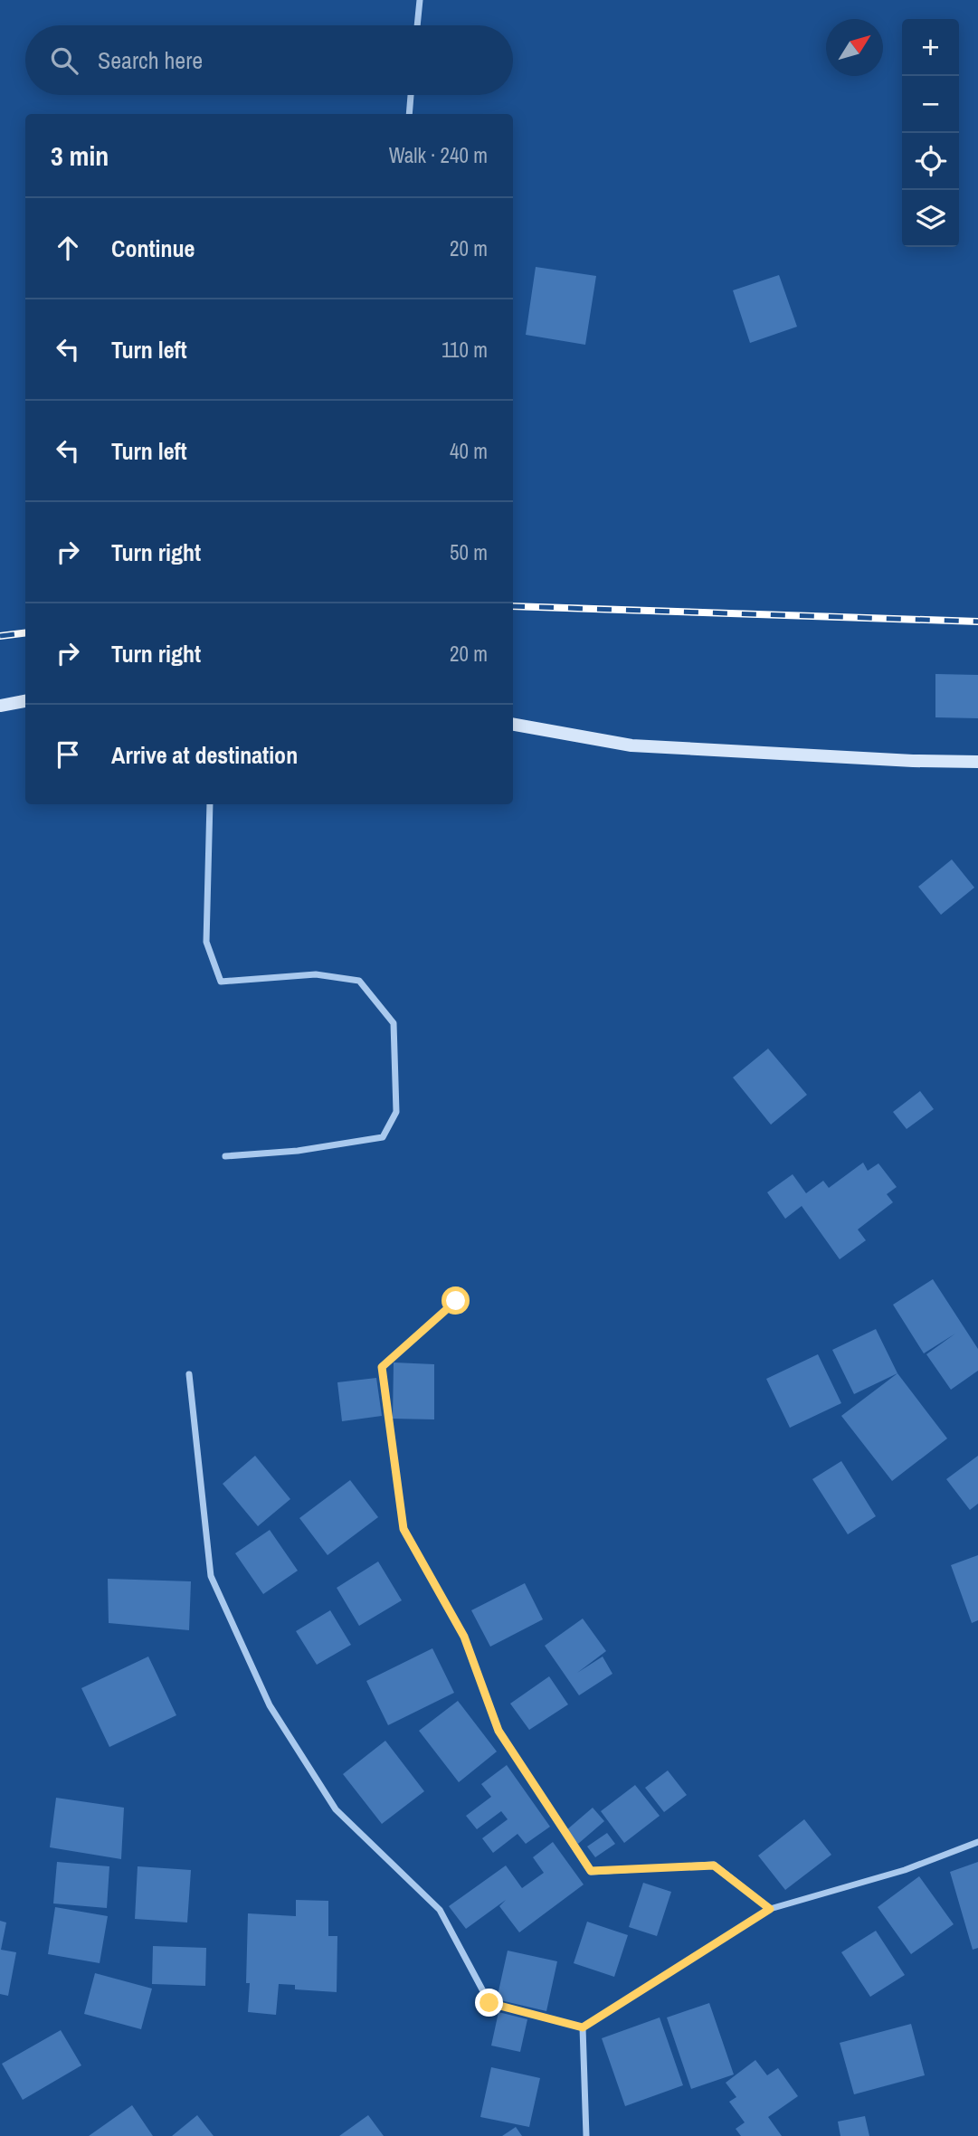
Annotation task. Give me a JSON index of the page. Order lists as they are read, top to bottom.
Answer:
{
  "north": "top right",
  "page": {
    "map_buttons": ["+", "−"],
    "search": "Search here",
    "heading": ["3 min", "Walk · 240 m"],
    "list": [
      ["Continue", "20 m"],
      ["Turn left", "110 m"],
      ["Turn left", "40 m"],
      ["Turn right", "50 m"],
      ["Turn right", "20 m"],
      "Arrive at destination"
    ]
  }
}
